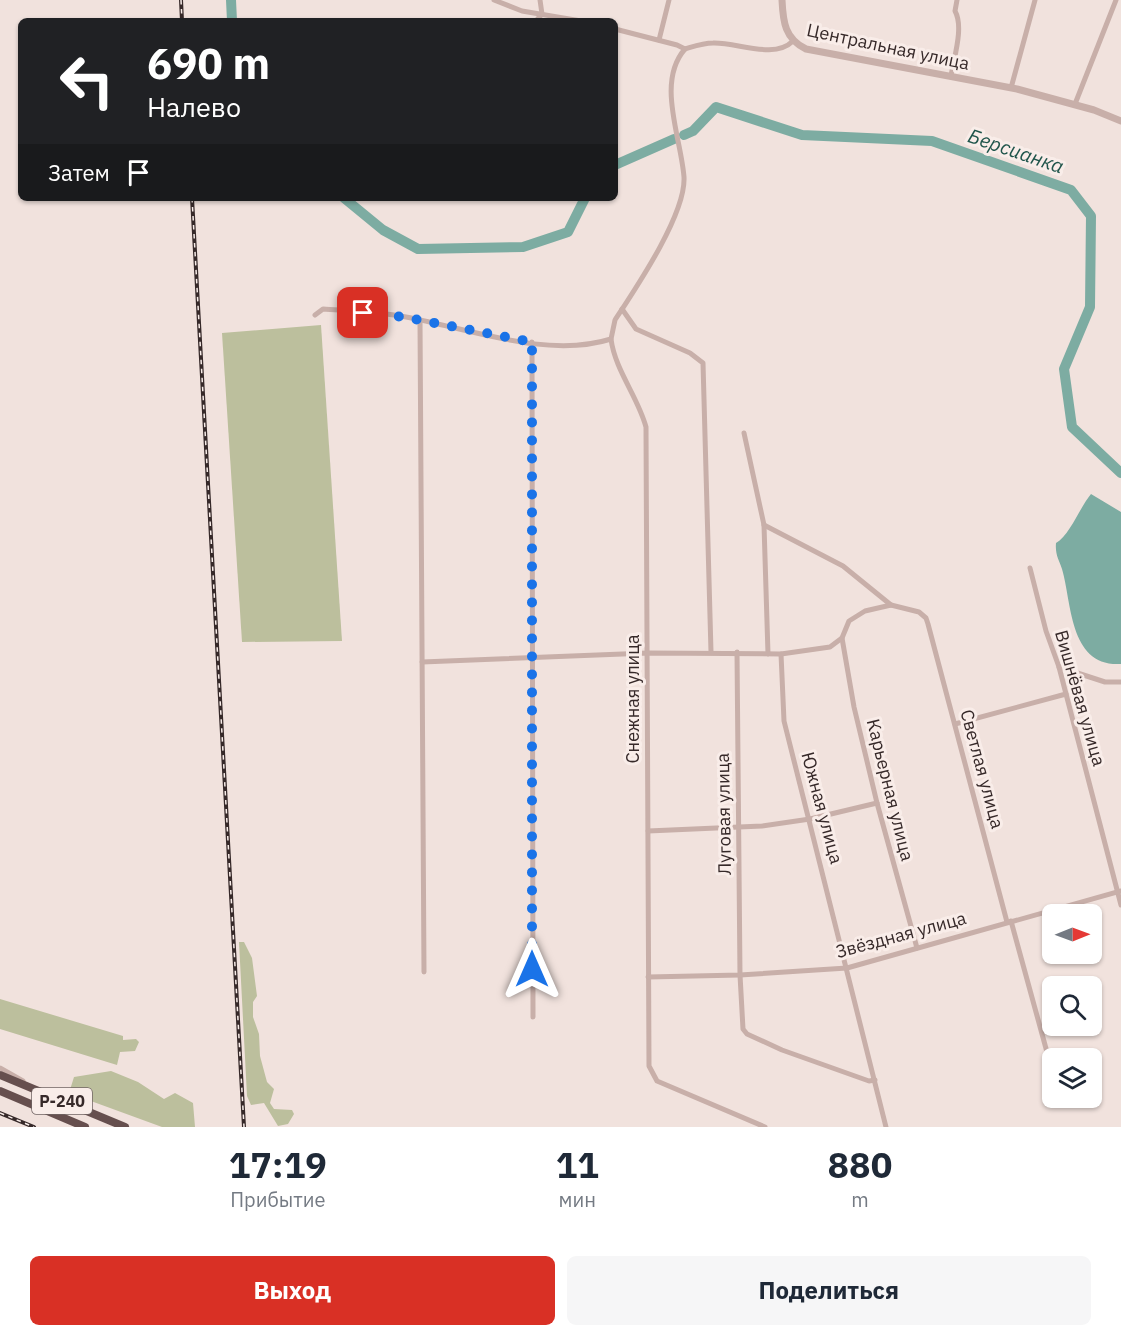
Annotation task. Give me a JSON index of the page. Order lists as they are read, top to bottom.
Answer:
{
  "streets": {
    "highway": ["Р-240"],
    "street": [
      "Центральная улица",
      "Вишнёвая улица",
      "Снежная улица",
      "Светлая улица",
      "Карьерная улица",
      "Южная улица",
      "Луговая улица",
      "Звёздная улица"
    ]
  },
  "crossings": [
    ["Вишнёвая улица", "Звёздная улица"],
    ["Снежная улица", "Звёздная улица"],
    ["Светлая улица", "Звёздная улица"],
    ["Карьерная улица", "Звёздная улица"],
    ["Южная улица", "Луговая улица"],
    ["Южная улица", "Звёздная улица"],
    ["Луговая улица", "Звёздная улица"]
  ],
  "water": ["Берсианка"],
  "north": "right",
  "page": {
    "turn": ["690 m", "Налево"],
    "then": "Затем",
    "eta": [
      "17:19",
      "Прибытие",
      "11",
      "мин",
      "880",
      "m"
    ],
    "buttons": ["Выход", "Поделиться"]
  }
}
